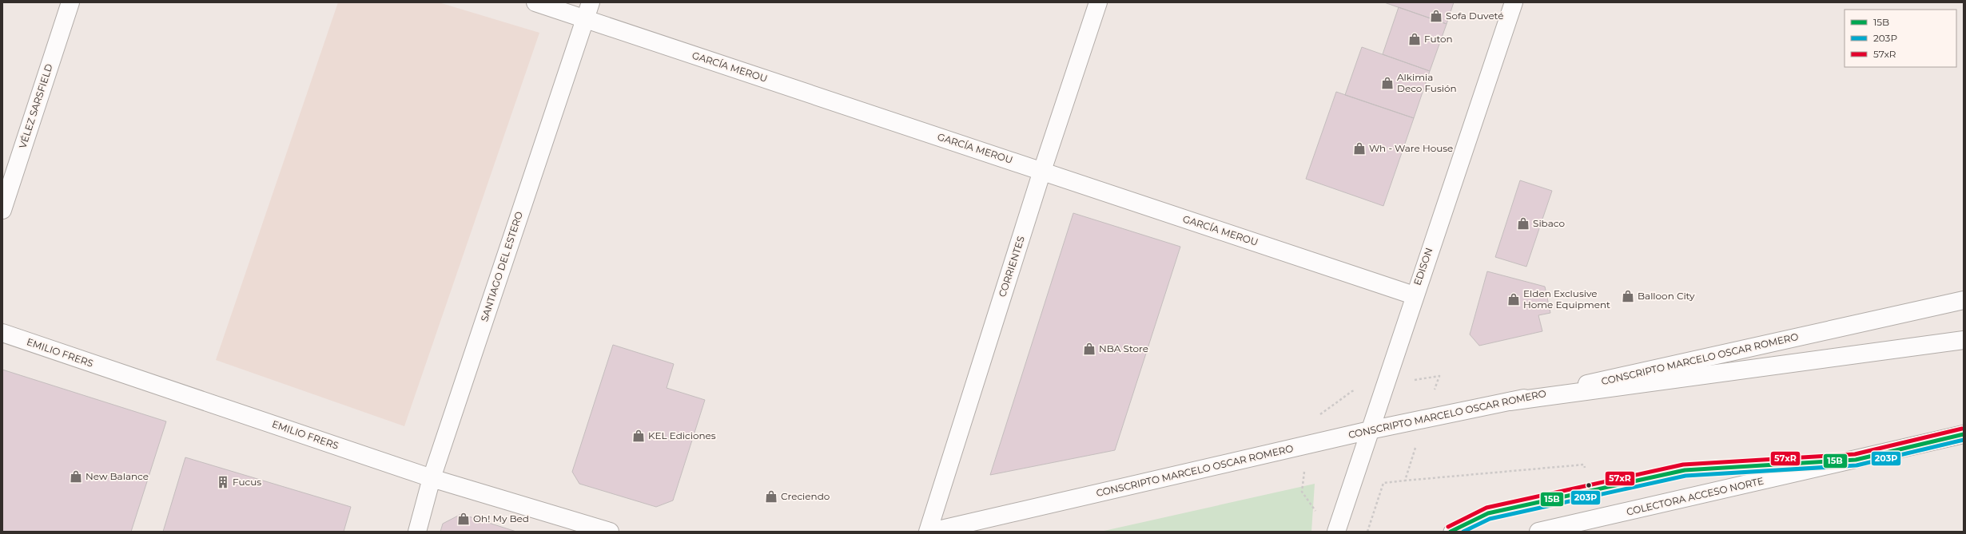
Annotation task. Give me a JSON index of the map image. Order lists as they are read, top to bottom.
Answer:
{
  "streets": {
    "main road": [
      "GARCÍA MEROU",
      "VÉLEZ SARSFIELD",
      "SANTIAGO DEL ESTERO",
      "CORRIENTES",
      "EDISON",
      "EMILIO FRERS",
      "CONSCRIPTO MARCELO OSCAR ROMERO",
      "COLECTORA ACCESO NORTE"
    ]
  },
  "crossings": [
    ["GARCÍA MEROU", "SANTIAGO DEL ESTERO"],
    ["GARCÍA MEROU", "CORRIENTES"],
    ["GARCÍA MEROU", "EDISON"],
    ["SANTIAGO DEL ESTERO", "EMILIO FRERS"],
    ["EDISON", "CONSCRIPTO MARCELO OSCAR ROMERO"]
  ],
  "places": {
    "shop": [
      "Sofa Duveté",
      "Futon",
      "Alkimia Deco Fusión",
      "Wh - Ware House",
      "Sibaco",
      "Balloon City",
      "Elden Exclusive Home Equipment",
      "NBA Store",
      "KEL Ediciones",
      "New Balance",
      "Creciendo",
      "Oh! My Bed"
    ],
    "building": ["Fucus"]
  },
  "lines": ["transit line 57xR", "transit line 15B", "transit line 203P"],
  "legend": ["15B", "203P", "57xR"]
}
